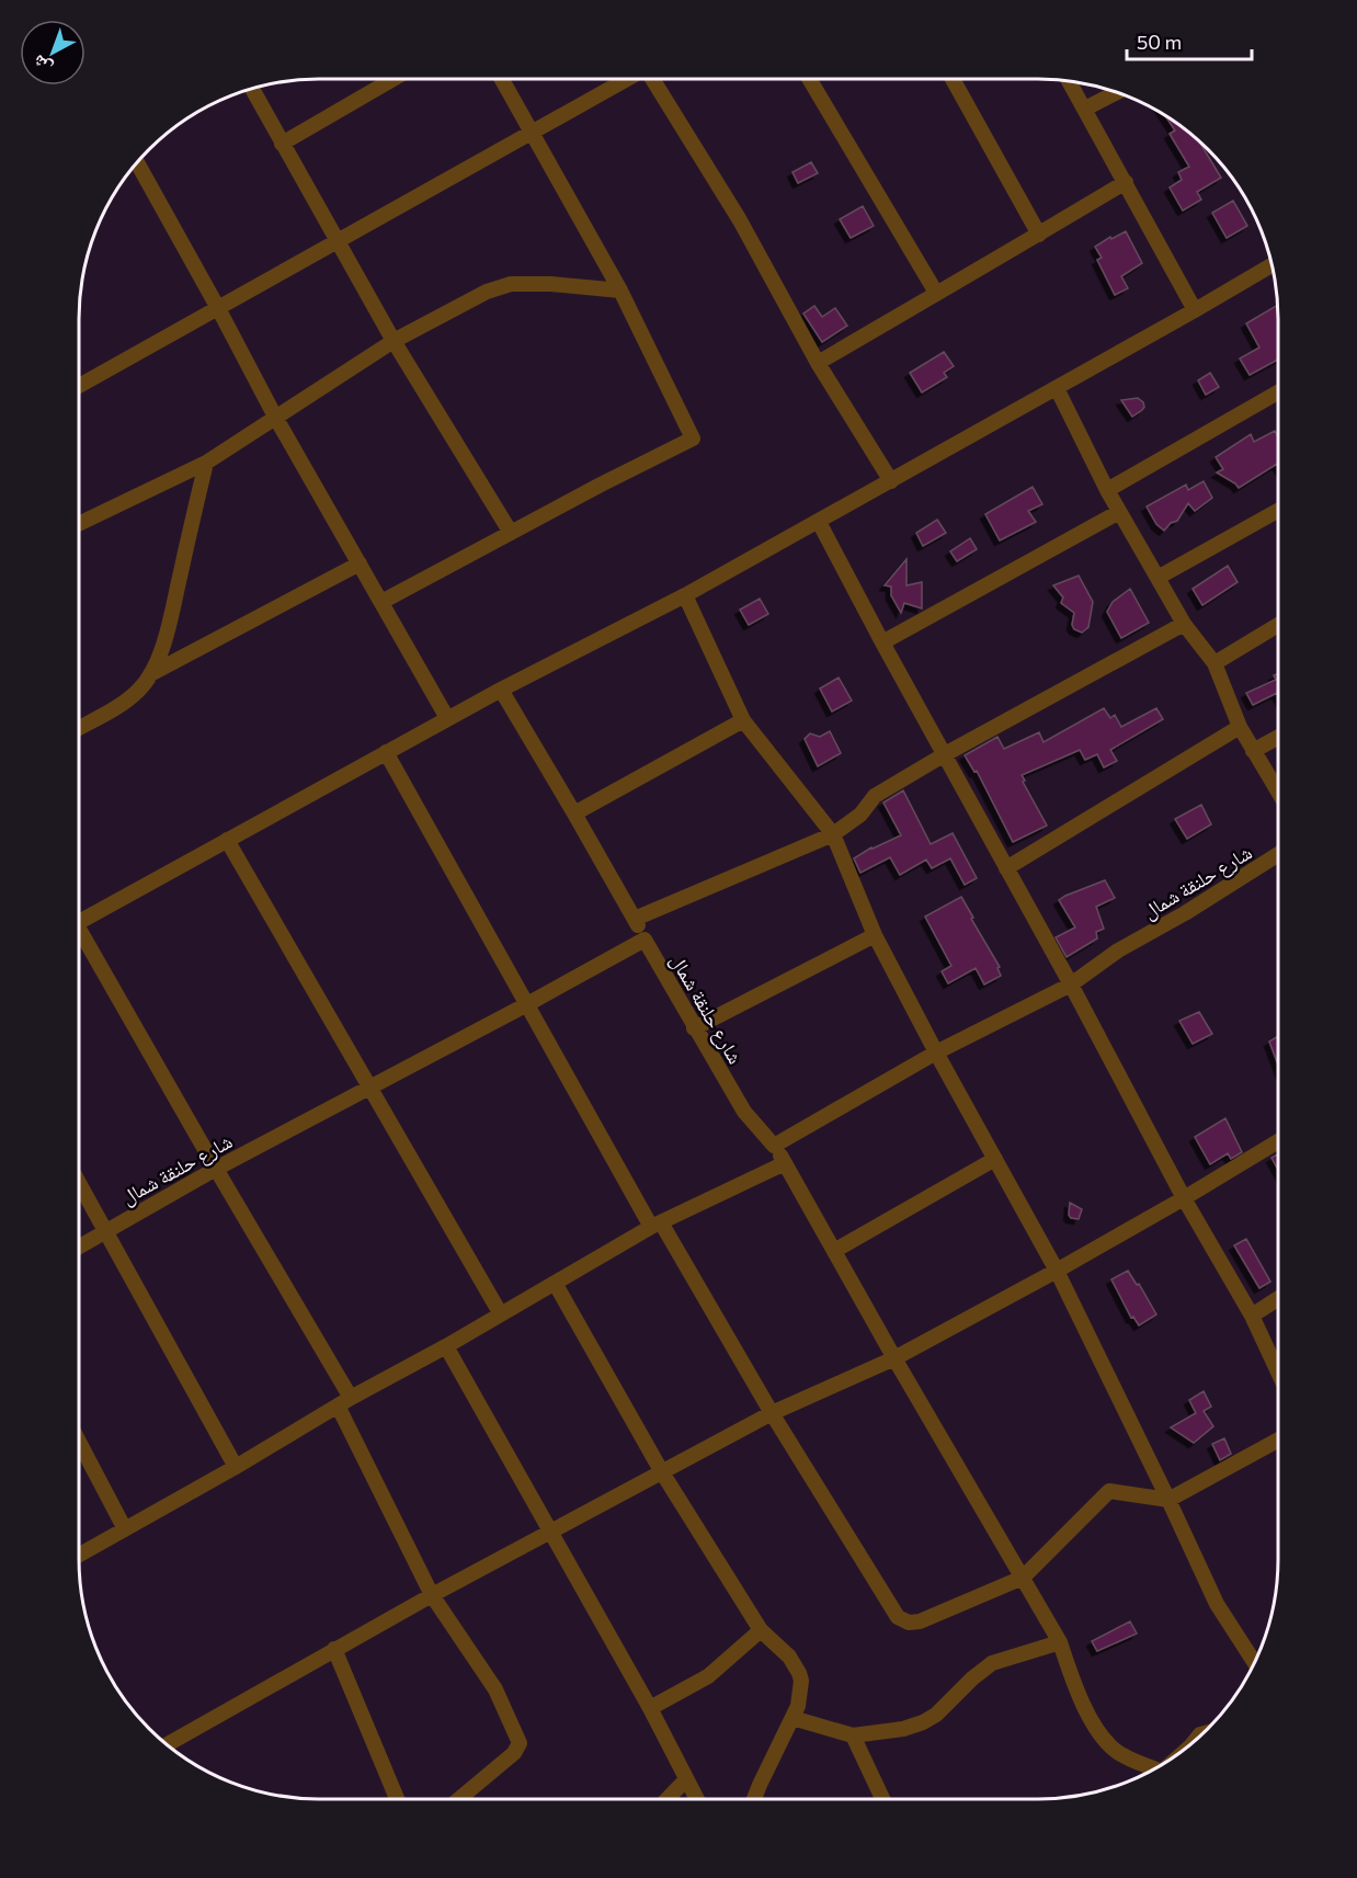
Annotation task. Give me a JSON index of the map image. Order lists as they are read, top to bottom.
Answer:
{
  "streets": {
    "street": ["شارع حلنقة شمال"]
  },
  "scale_bar": "50 m",
  "north": "bottom left"
}
